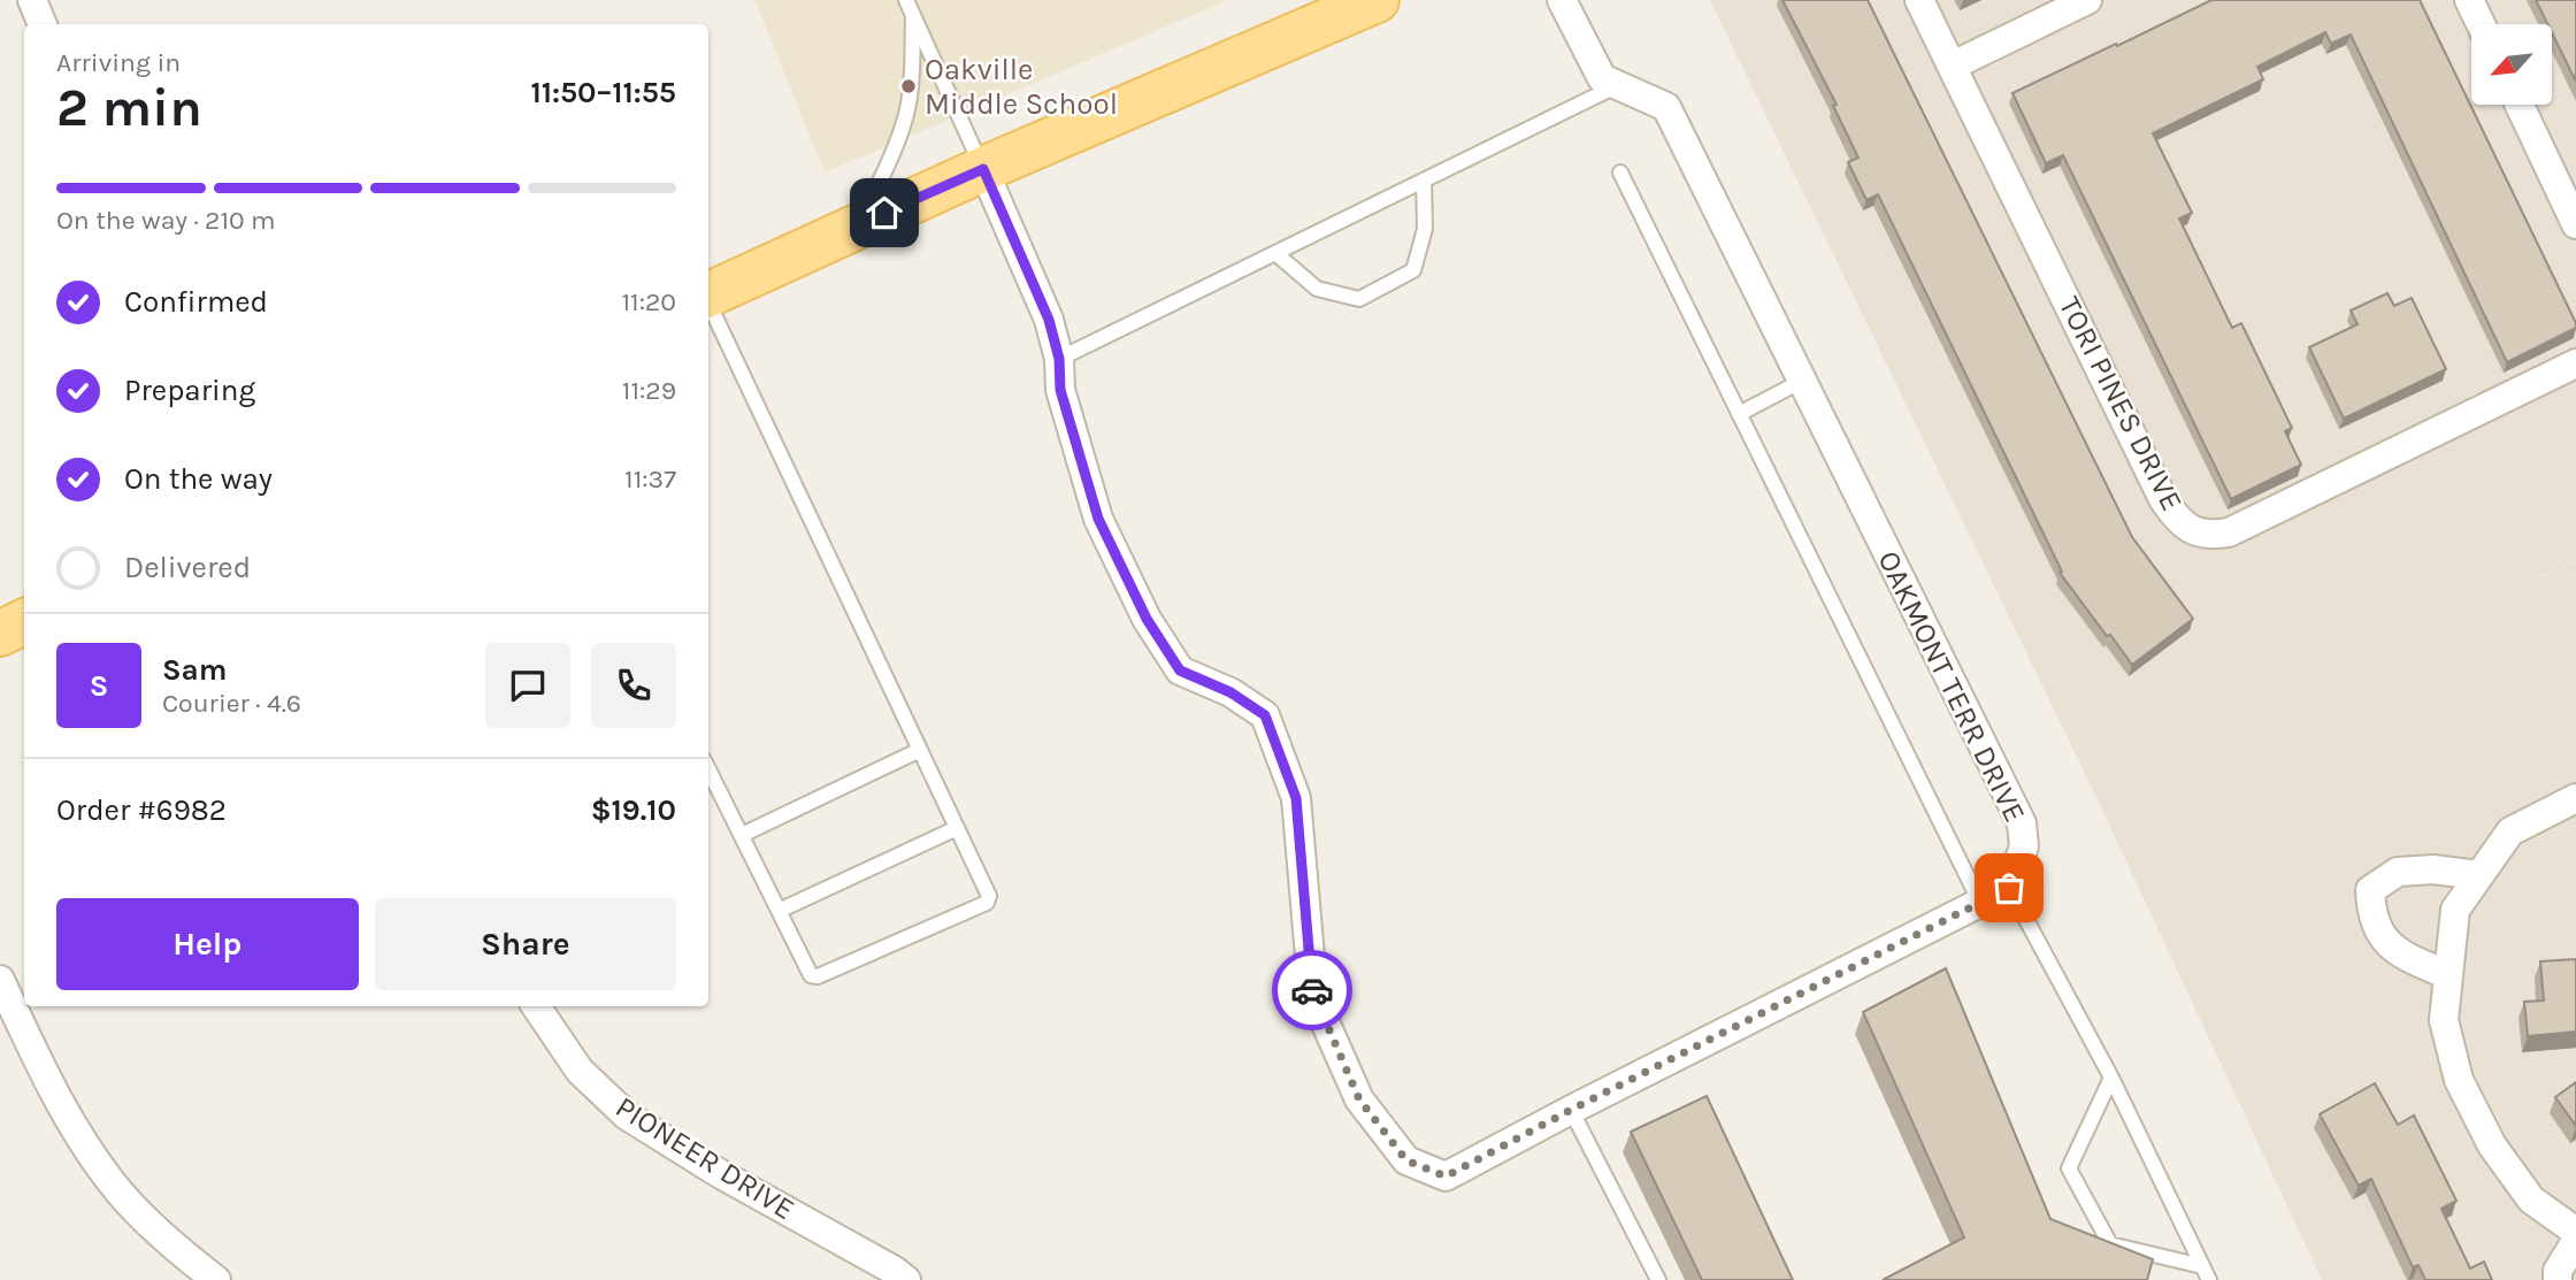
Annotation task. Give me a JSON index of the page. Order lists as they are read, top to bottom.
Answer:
{
  "streets": {
    "street": ["TORI PINES DRIVE", "OAKMONT TERR DRIVE", "PIONEER DRIVE"]
  },
  "places": ["Oakville Middle School"],
  "north": "bottom left",
  "page": {
    "heading": ["2 min", "Arriving in", "11:50–11:55"],
    "panel": [
      "Sam",
      "Courier · 4.6",
      "Order #6982",
      "$19.10"
    ],
    "bar": "On the way · 210 m",
    "list": [
      ["Confirmed", "11:20"],
      ["Preparing", "11:29"],
      ["On the way", "11:37"],
      "Delivered"
    ],
    "round": "S",
    "buttons": ["Help", "Share"]
  }
}
